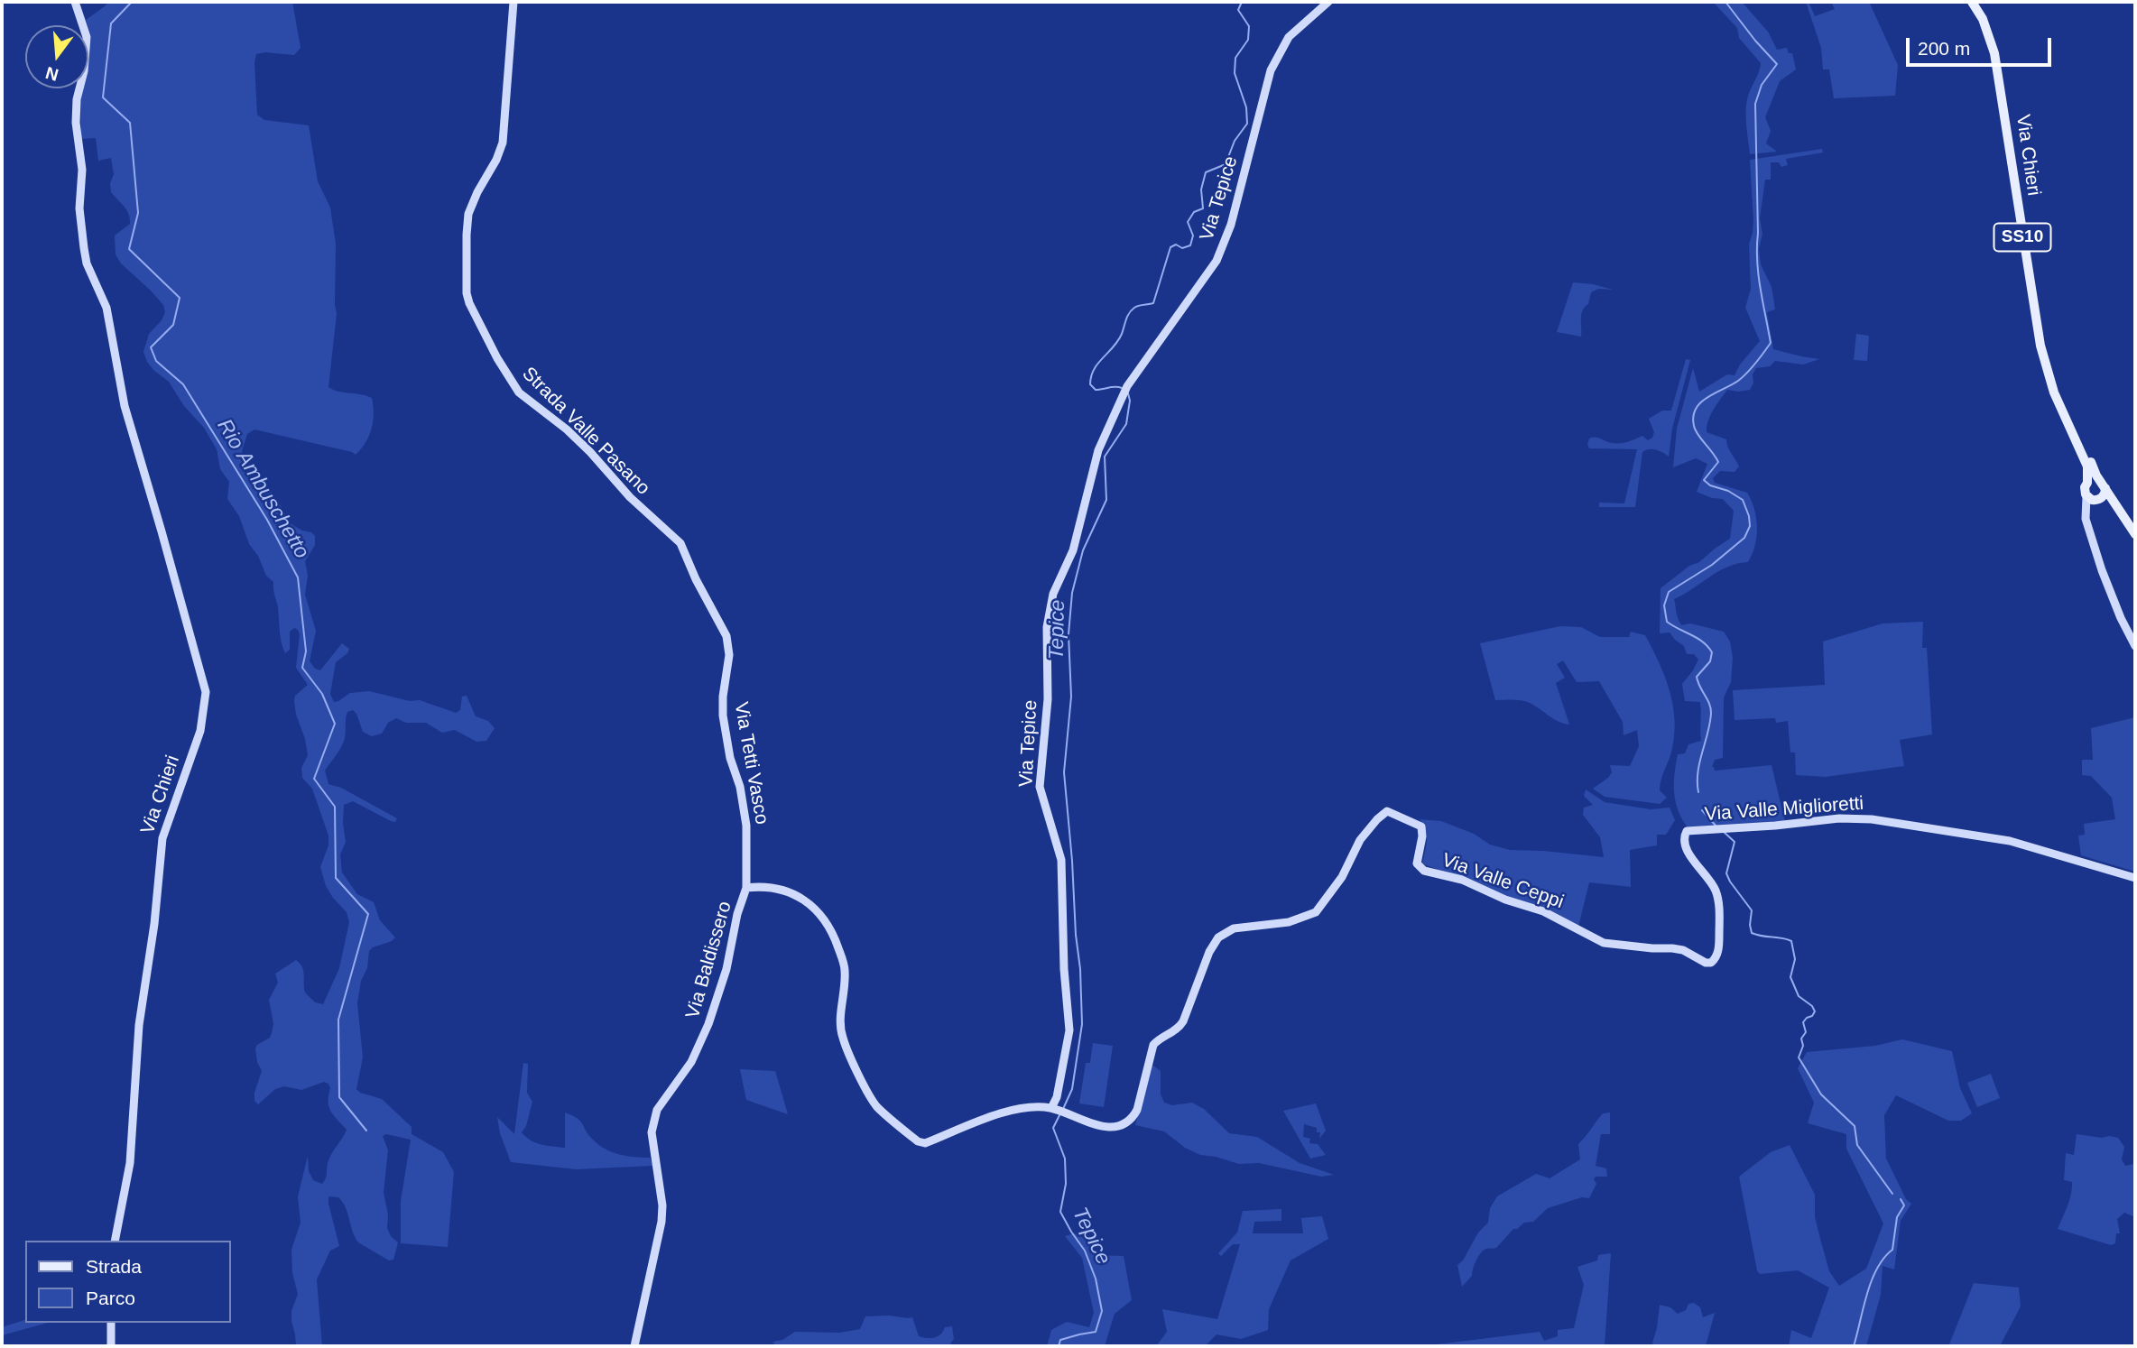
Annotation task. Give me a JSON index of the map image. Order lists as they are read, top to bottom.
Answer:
{
  "streets": {
    "main road": ["Via Chieri", "SS10"],
    "street": [
      "Via Tepice",
      "Strada Valle Pasano",
      "Via Tetti Vasco",
      "Via Valle Miglioretti",
      "Via Valle Ceppi",
      "Via Baldissero"
    ]
  },
  "crossings": [
    ["Via Tepice", "Via Valle Ceppi"],
    ["Strada Valle Pasano", "Via Tetti Vasco"],
    ["Via Tetti Vasco", "Via Baldissero"],
    ["Via Valle Miglioretti", "Via Valle Ceppi"]
  ],
  "water": ["Rio Ambuschetto", "Tepice"],
  "legend": ["Strada", "Parco"],
  "scale_bar": "200 m",
  "north": "bottom"
}
